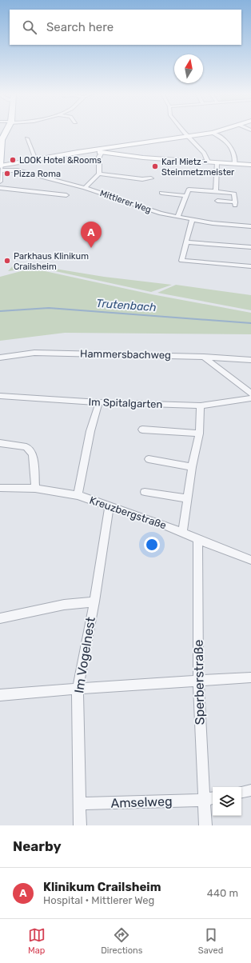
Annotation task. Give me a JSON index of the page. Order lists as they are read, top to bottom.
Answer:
{
  "streets": {
    "street": [
      "Mittlerer Weg",
      "Hammersbachweg",
      "Im Spitalgarten",
      "Kreuzbergstraße",
      "Im Vogelnest",
      "Sperberstraße",
      "Amselweg"
    ]
  },
  "crossings": [
    ["Kreuzbergstraße", "Im Vogelnest"],
    ["Kreuzbergstraße", "Sperberstraße"],
    ["Im Vogelnest", "Amselweg"],
    ["Sperberstraße", "Amselweg"]
  ],
  "water": ["Trutenbach"],
  "places": [
    "LOOK Hotel &Rooms",
    "Karl Mietz - Steinmetzmeister",
    "Pizza Roma",
    "Parkhaus Klinikum Crailsheim"
  ],
  "north": "top",
  "page": {
    "search": "Search here",
    "pins": "A",
    "heading": "Nearby",
    "list": [
      {
        "mark": "A",
        "name": "Klinikum Crailsheim",
        "note": "Hospital · Mittlerer Weg",
        "value": "440 m"
      }
    ],
    "nav": ["Map", "Directions", "Saved"]
  }
}
